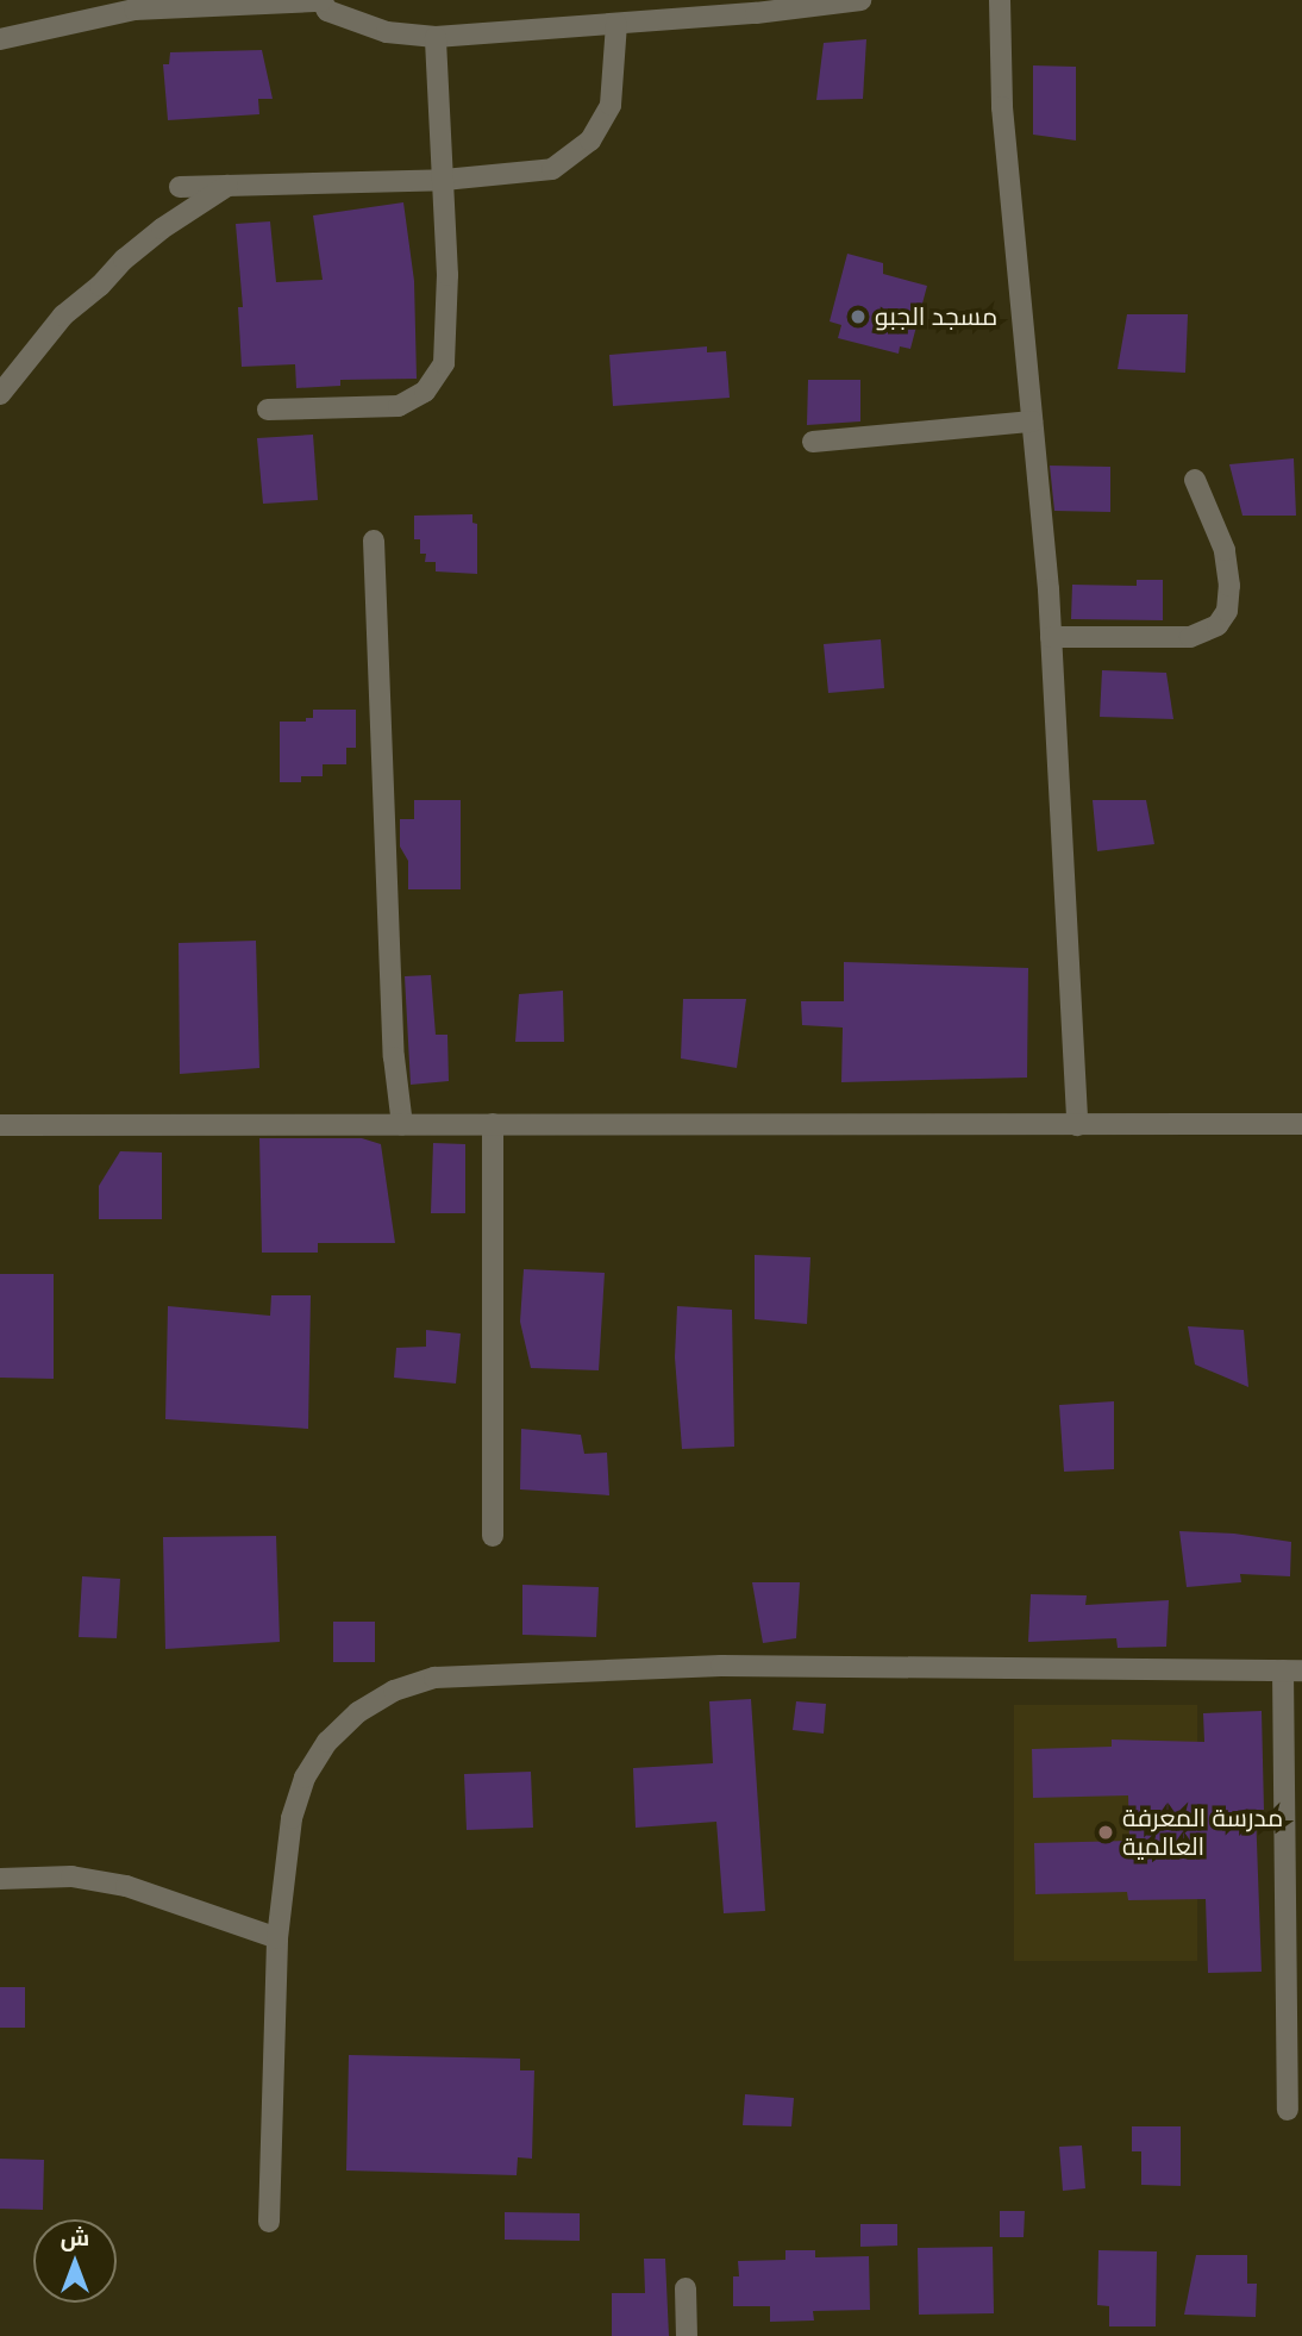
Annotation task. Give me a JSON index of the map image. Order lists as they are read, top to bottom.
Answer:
{
  "places": ["مسجد الجبو", "مدرسة المعرفة العالمية"],
  "north": "top"
}
